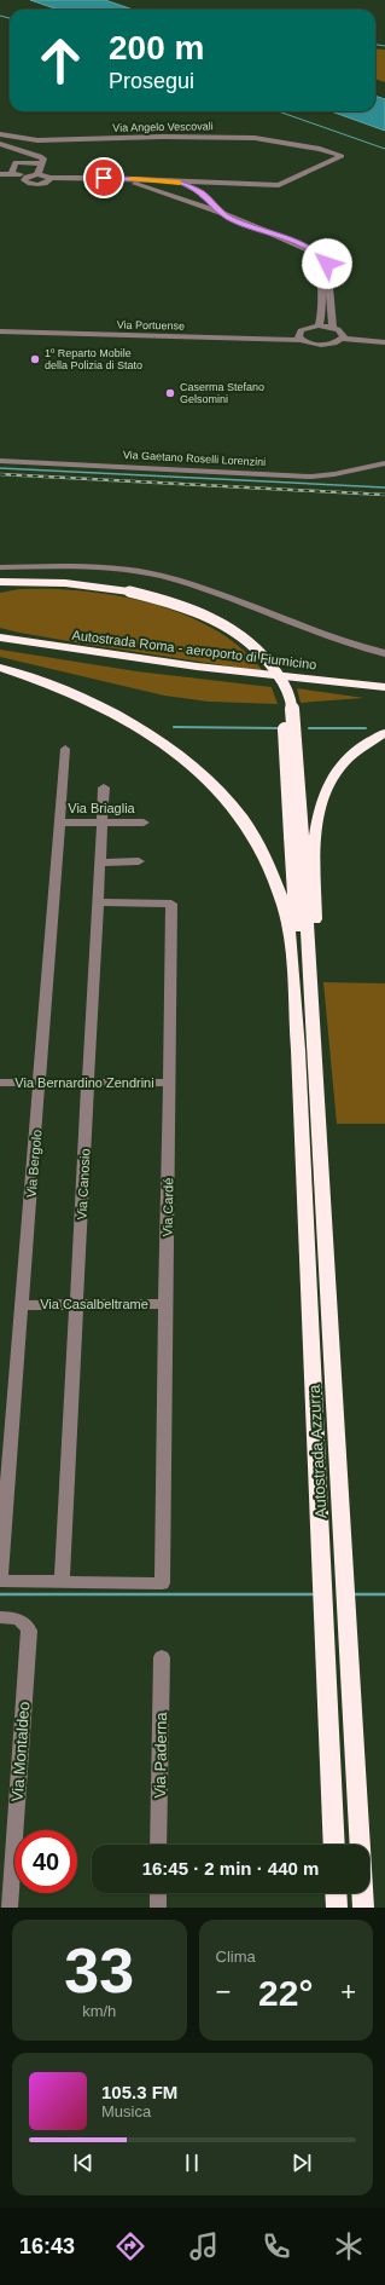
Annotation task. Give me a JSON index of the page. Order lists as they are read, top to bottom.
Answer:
{
  "streets": {
    "highway": ["Autostrada Roma - aeroporto di Fiumicino", "Autostrada Azzurra"],
    "street": [
      "Via Angelo Vescovali",
      "Via Portuense",
      "Via Gaetano Roselli Lorenzini",
      "Via Briaglia",
      "Via Bernardino Zendrini",
      "Via Bergolo",
      "Via Canosio",
      "Via Cardé",
      "Via Casalbeltrame",
      "Via Montaldeo",
      "Via Paderna"
    ]
  },
  "crossings": [
    ["Via Briaglia", "Via Bergolo"],
    ["Via Briaglia", "Via Canosio"],
    ["Via Bernardino Zendrini", "Via Bergolo"],
    ["Via Bernardino Zendrini", "Via Canosio"],
    ["Via Bernardino Zendrini", "Via Cardé"],
    ["Via Bergolo", "Via Casalbeltrame"],
    ["Via Canosio", "Via Cardé"],
    ["Via Canosio", "Via Casalbeltrame"],
    ["Via Cardé", "Via Casalbeltrame"]
  ],
  "places": ["1º Reparto Mobile della Polizia di Stato", "Caserma Stefano Gelsomini"],
  "page": {
    "turn": ["200 m", "Prosegui"],
    "limit": "40",
    "trip": "16:45 · 2 min · 440 m",
    "tile": [
      ["33", "km/h"],
      "Clima"
    ],
    "heat": ["−", "22°", "+"],
    "song": ["105.3 FM", "Musica"],
    "tabs": "16:43"
  }
}
